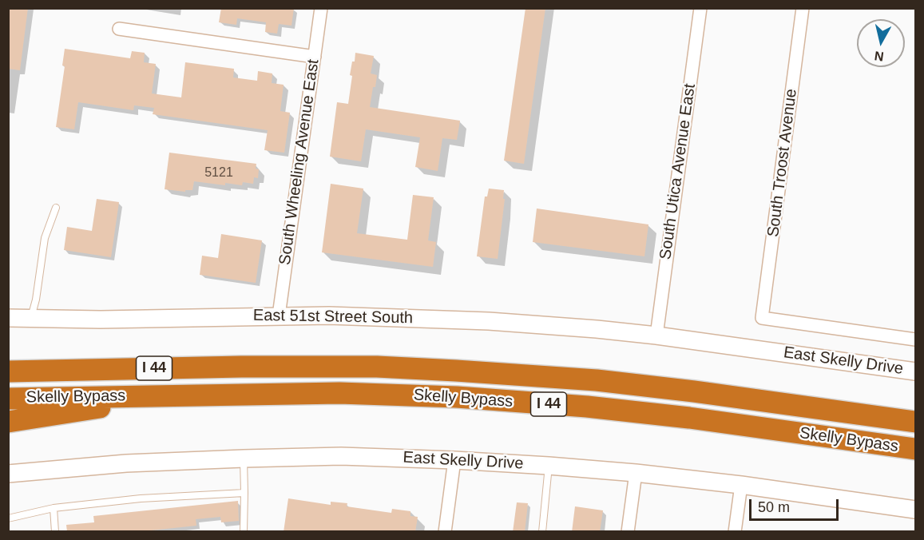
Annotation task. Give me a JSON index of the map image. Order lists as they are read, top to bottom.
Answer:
{
  "streets": {
    "highway": ["I 44", "Skelly Bypass"],
    "main road": ["East 51st Street South", "East Skelly Drive"],
    "street": ["South Wheeling Avenue East", "South Troost Avenue", "South Utica Avenue East"]
  },
  "crossings": [
    ["South Wheeling Avenue East", "East 51st Street South"],
    ["South Utica Avenue East", "East 51st Street South"],
    ["South Utica Avenue East", "East Skelly Drive"],
    ["East 51st Street South", "East Skelly Drive"]
  ],
  "house_numbers": ["5121"],
  "scale_bar": "50 m",
  "north": "bottom"
}
